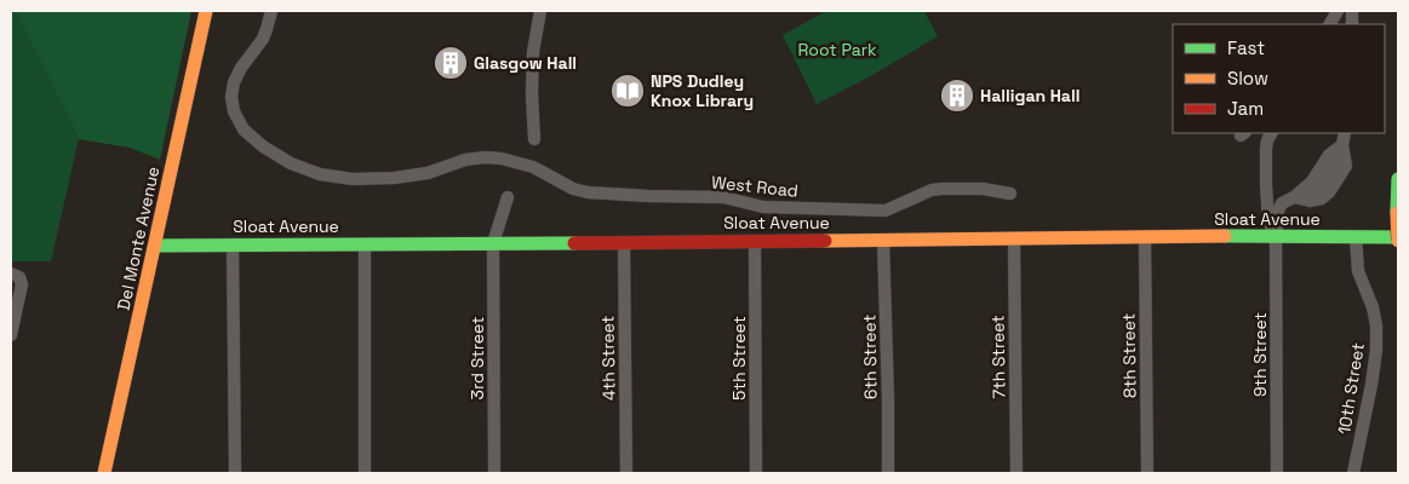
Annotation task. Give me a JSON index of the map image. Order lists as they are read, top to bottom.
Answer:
{
  "streets": {
    "main road": ["Sloat Avenue", "Del Monte Avenue"],
    "street": [
      "West Road",
      "9th Street",
      "8th Street",
      "6th Street",
      "7th Street",
      "3rd Street",
      "4th Street",
      "5th Street",
      "10th Street"
    ]
  },
  "crossings": [
    ["Sloat Avenue", "Del Monte Avenue"],
    ["Sloat Avenue", "9th Street"],
    ["Sloat Avenue", "8th Street"],
    ["Sloat Avenue", "6th Street"],
    ["Sloat Avenue", "7th Street"],
    ["Sloat Avenue", "3rd Street"],
    ["Sloat Avenue", "4th Street"],
    ["Sloat Avenue", "5th Street"],
    ["Sloat Avenue", "10th Street"]
  ],
  "parks": ["Root Park"],
  "places": {
    "building": ["Glasgow Hall", "Halligan Hall"],
    "library": ["NPS Dudley Knox Library"]
  },
  "legend": ["Fast", "Slow", "Jam"]
}
